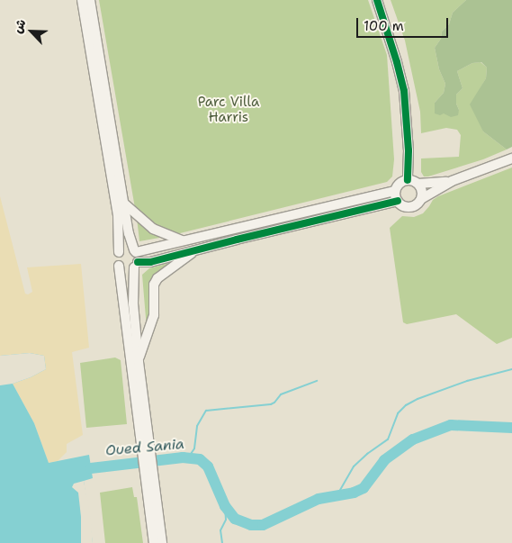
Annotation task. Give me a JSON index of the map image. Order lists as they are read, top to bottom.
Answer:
{
  "water": ["Oued Sania"],
  "parks": ["Parc Villa Harris"],
  "scale_bar": "100 m",
  "north": "top left"
}
